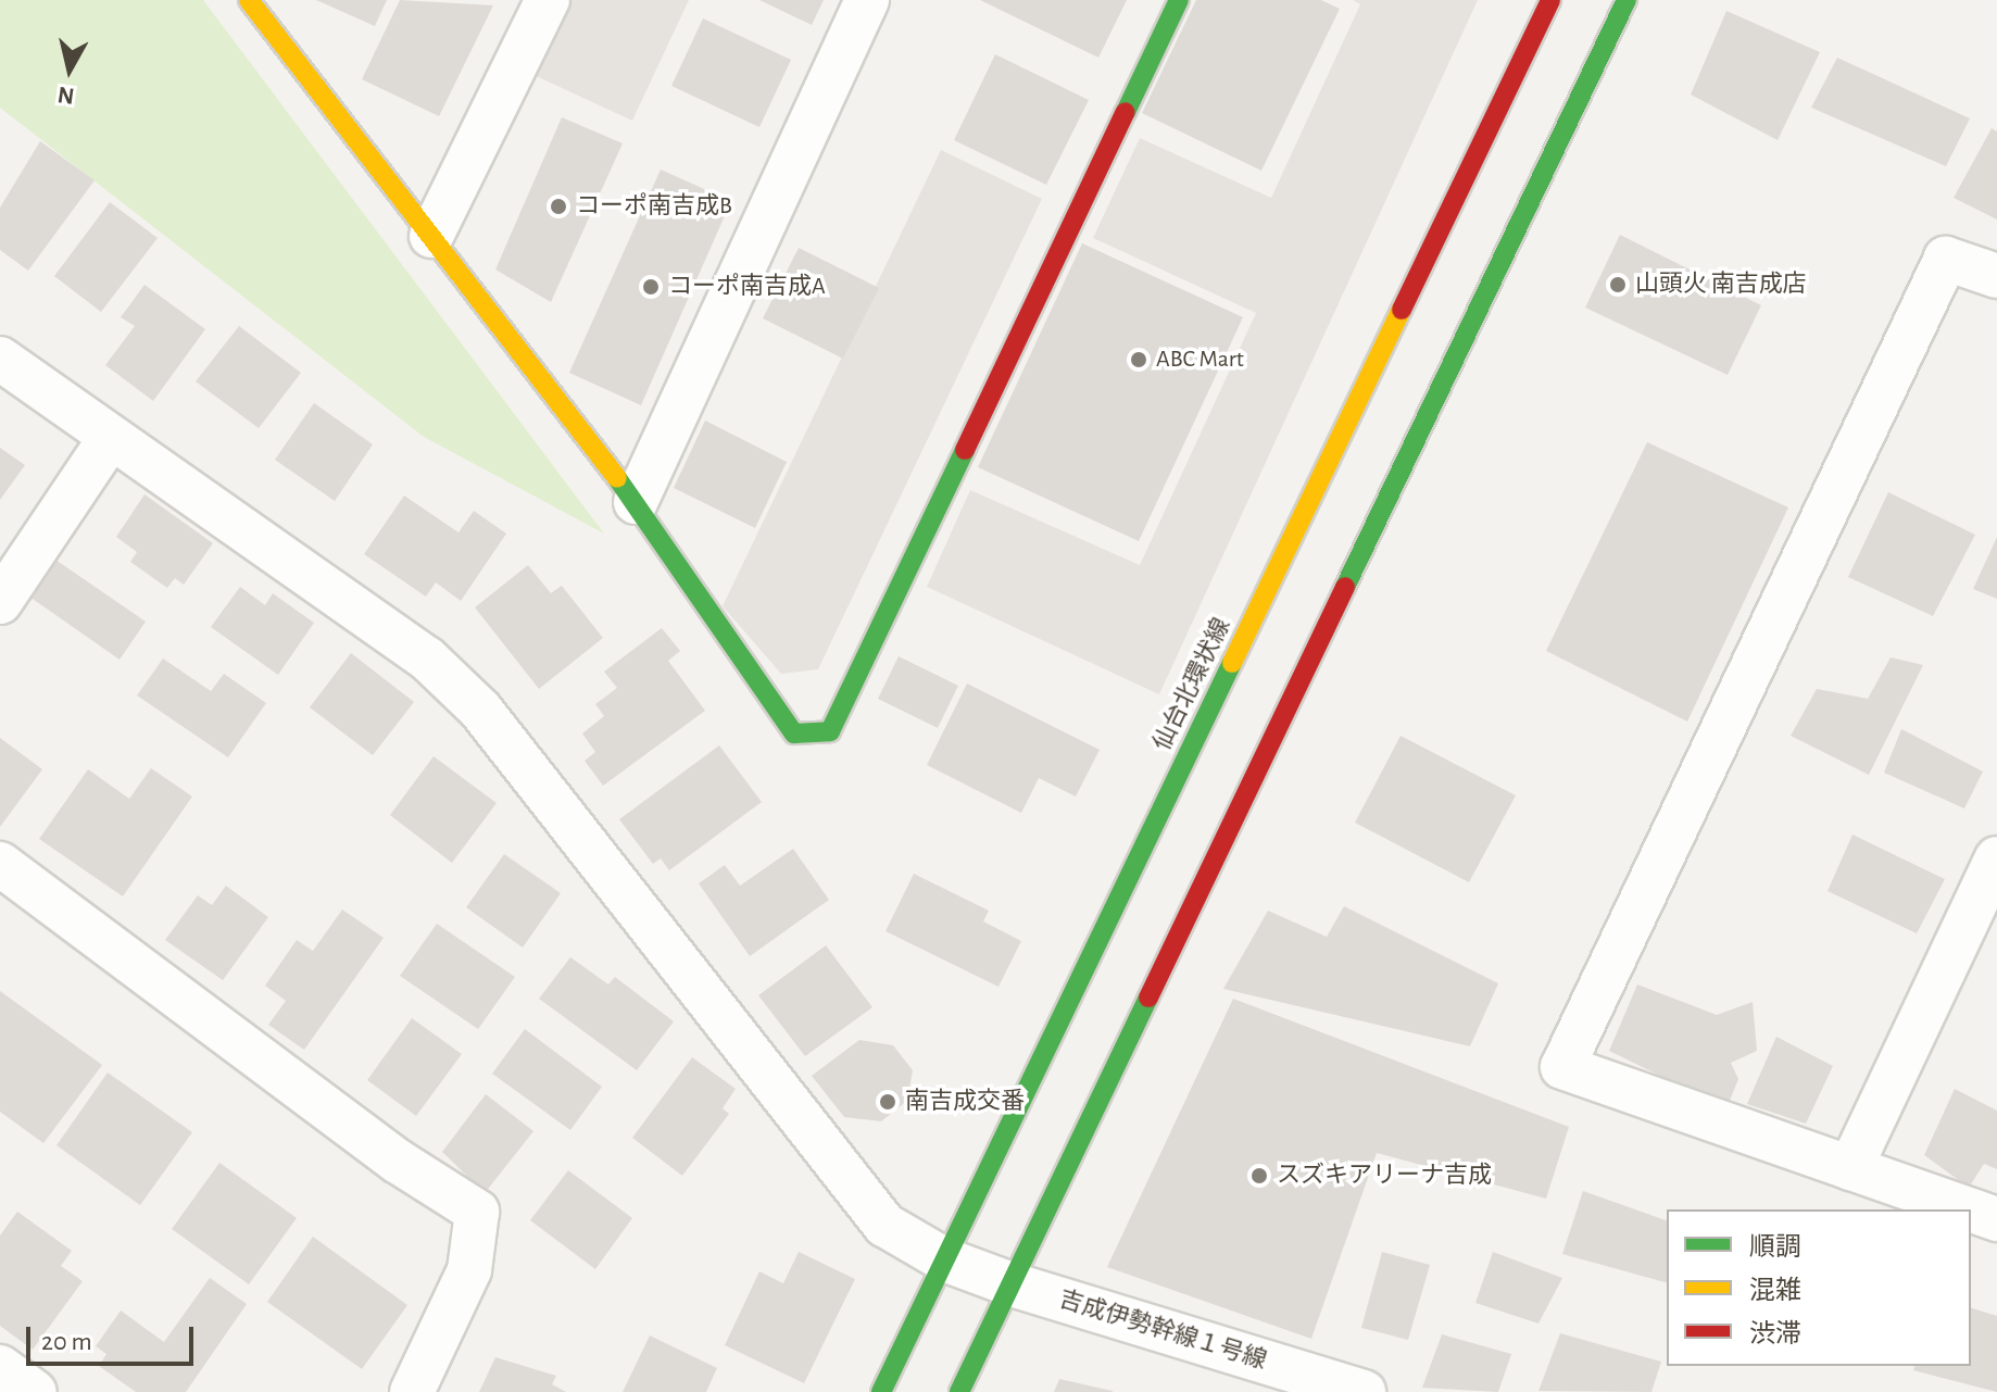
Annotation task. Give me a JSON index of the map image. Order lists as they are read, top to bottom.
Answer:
{
  "streets": {
    "main road": ["仙台北環状線"],
    "street": ["吉成伊勢幹線１号線"]
  },
  "crossings": [
    ["仙台北環状線", "吉成伊勢幹線１号線"]
  ],
  "places": [
    "コーポ南吉成B",
    "山頭火 南吉成店",
    "コーポ南吉成A",
    "ABC Mart",
    "南吉成交番",
    "スズキアリーナ吉成"
  ],
  "legend": ["順調", "混雑", "渋滞"],
  "scale_bar": "20 m",
  "north": "bottom"
}
